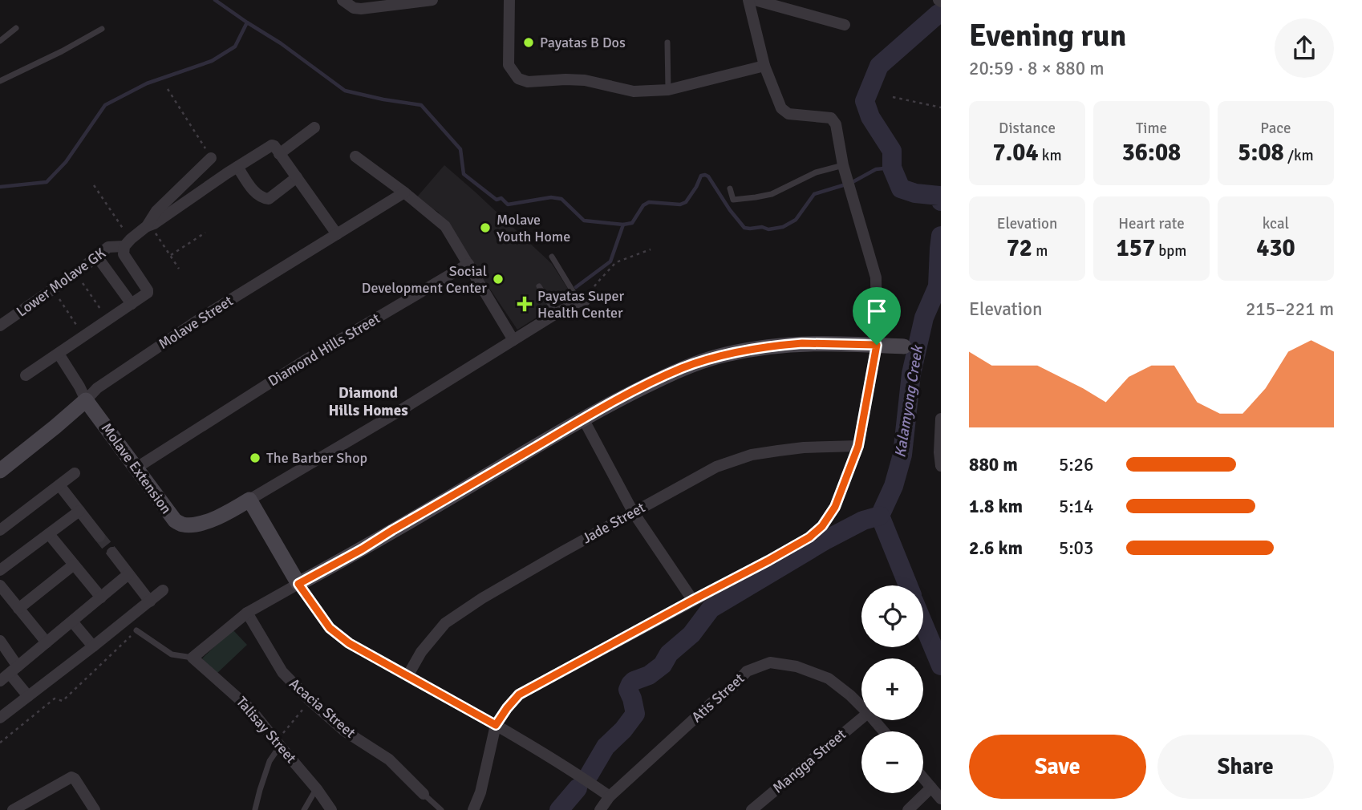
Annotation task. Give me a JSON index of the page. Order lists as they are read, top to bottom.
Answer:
{
  "streets": {
    "street": [
      "Lower Molave GK",
      "Molave Street",
      "Diamond Hills Street",
      "Molave Extension",
      "Jade Street",
      "Atis Street",
      "Acacia Street",
      "Talisay Street",
      "Mangga Street"
    ]
  },
  "crossings": [
    ["Molave Street", "Molave Extension"],
    ["Diamond Hills Street", "Molave Extension"]
  ],
  "districts": ["Diamond Hills Homes"],
  "water": ["Kalamyong Creek"],
  "places": {
    "other": [
      "Payatas B Dos",
      "Molave Youth Home",
      "Social Development Center",
      "The Barber Shop"
    ],
    "health": ["Payatas Super Health Center"]
  },
  "page": {
    "heading": ["Evening run", "20:59 · 8 × 880 m"],
    "stats": [
      ["Distance", "7.04 km"],
      ["Time", "36:08"],
      ["Pace", "5:08 /km"],
      ["Elevation", "72 m"],
      ["Heart rate", "157 bpm"],
      ["kcal", "430"]
    ],
    "chart": ["Elevation", "215–221 m"],
    "list": [
      {
        "name": "880 m",
        "note": "5:26"
      },
      {
        "name": "1.8 km",
        "note": "5:14"
      },
      {
        "name": "2.6 km",
        "note": "5:03"
      }
    ],
    "map_buttons": ["+", "−"],
    "buttons": ["Save", "Share"]
  }
}
